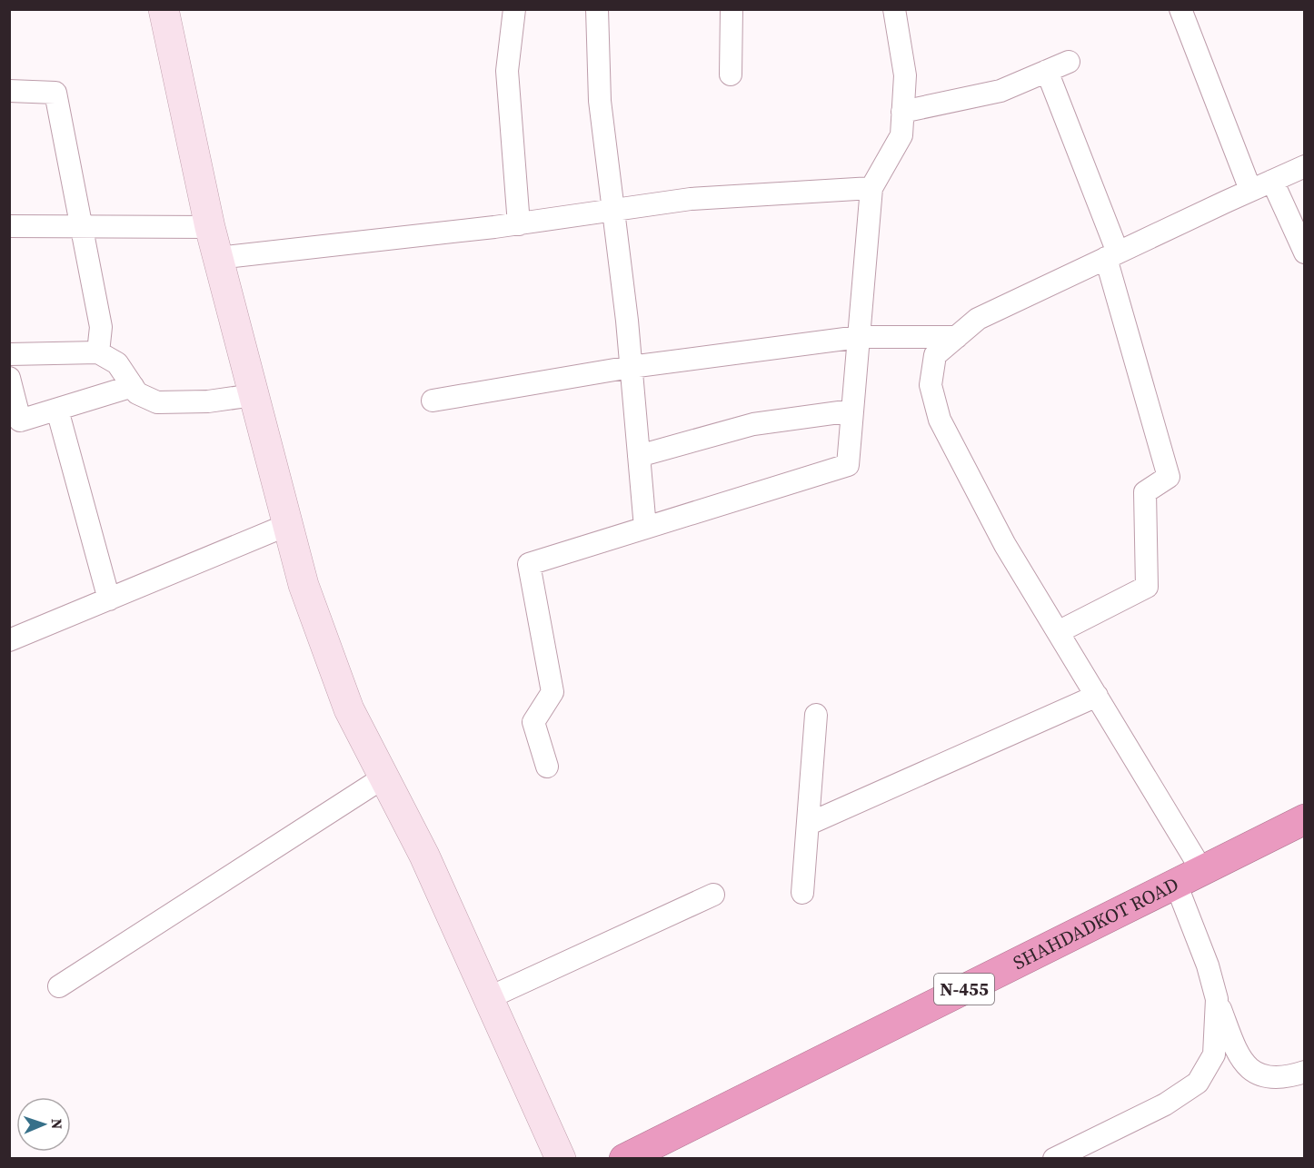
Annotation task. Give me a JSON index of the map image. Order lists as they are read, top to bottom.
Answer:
{
  "streets": {
    "highway": ["SHAHDADKOT ROAD", "N-455"]
  },
  "north": "right"
}
